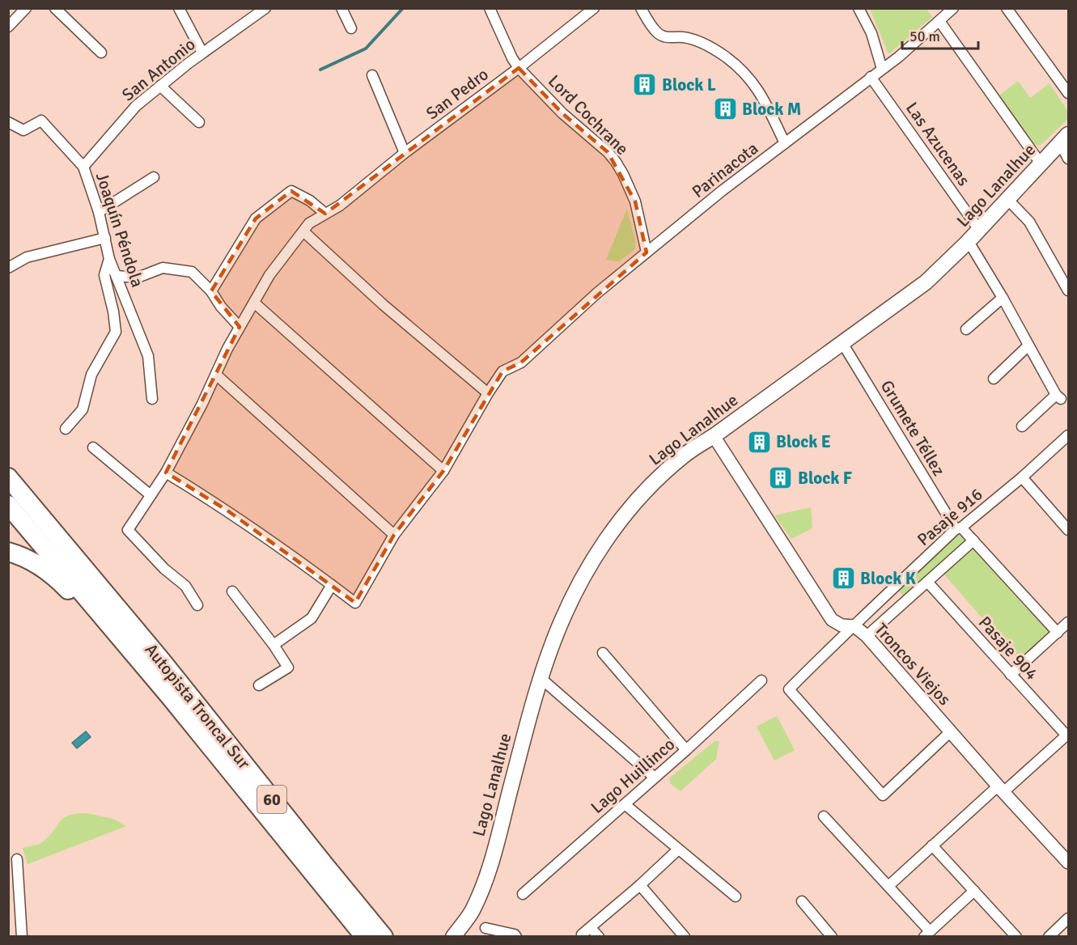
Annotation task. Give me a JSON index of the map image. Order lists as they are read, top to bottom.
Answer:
{
  "streets": {
    "highway": ["Autopista Troncal Sur", "60"],
    "main road": ["Lago Lanalhue"],
    "street": [
      "San Antonio",
      "San Pedro",
      "Lord Cochrane",
      "Las Azucenas",
      "Parinacota",
      "Joaquín Péndola",
      "Grumete Téllez",
      "Pasaje 916",
      "Pasaje 904",
      "Troncos Viejos",
      "Lago Huillinco"
    ]
  },
  "crossings": [
    ["San Antonio", "Joaquín Péndola"],
    ["San Pedro", "Lord Cochrane"],
    ["Lord Cochrane", "Parinacota"],
    ["Las Azucenas", "Parinacota"],
    ["Las Azucenas", "Lago Lanalhue"],
    ["Lago Lanalhue", "Grumete Téllez"],
    ["Lago Lanalhue", "Troncos Viejos"],
    ["Grumete Téllez", "Pasaje 916"],
    ["Pasaje 916", "Pasaje 904"],
    ["Pasaje 916", "Troncos Viejos"]
  ],
  "places": {
    "building": [
      "Block L",
      "Block M",
      "Block E",
      "Block F",
      "Block K"
    ]
  },
  "scale_bar": "50 m"
}
